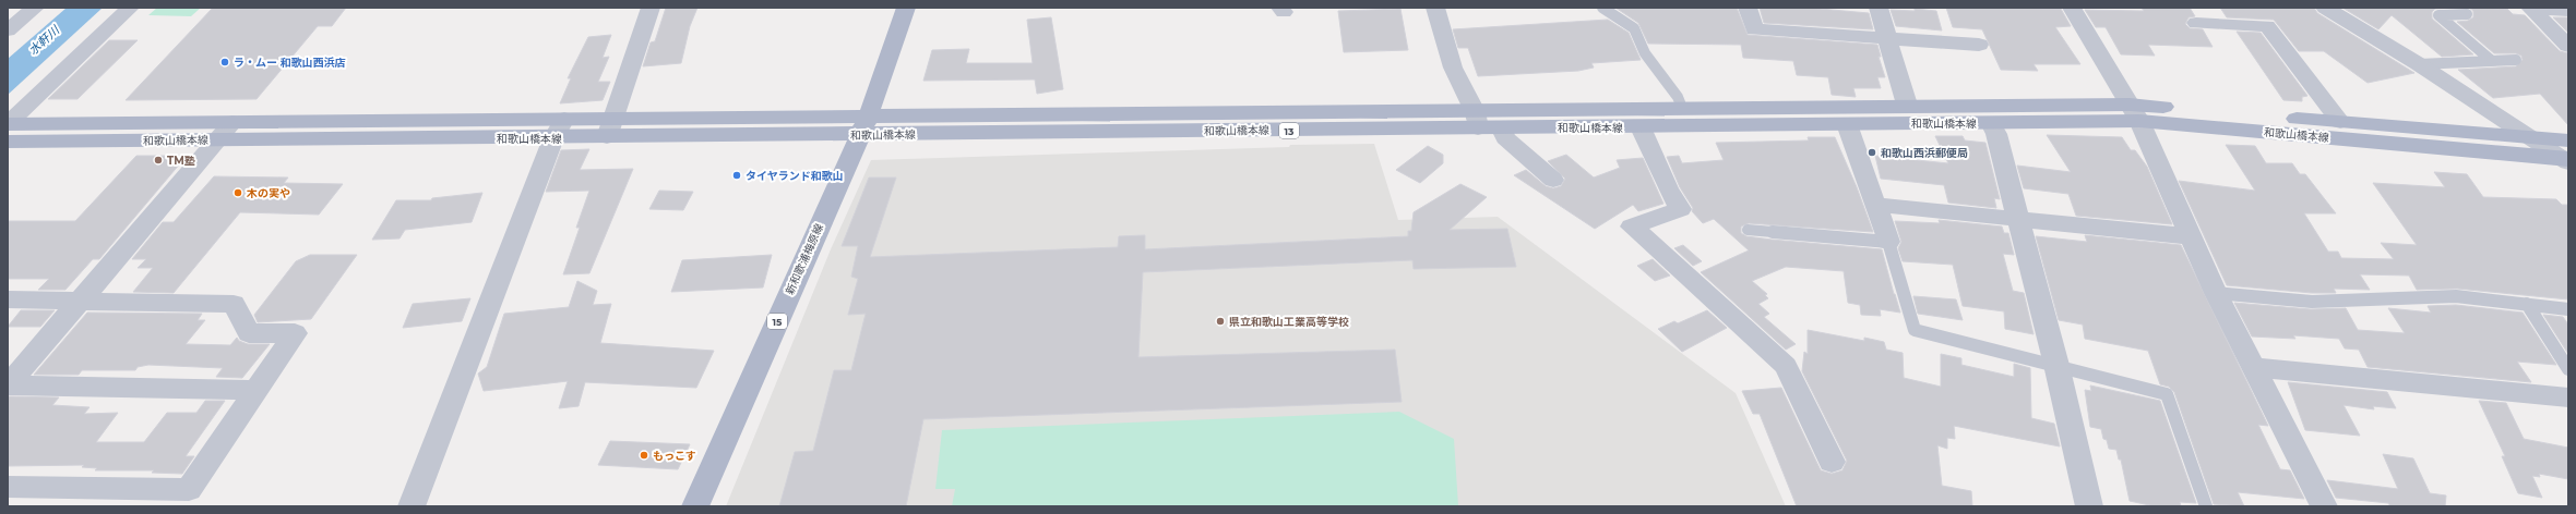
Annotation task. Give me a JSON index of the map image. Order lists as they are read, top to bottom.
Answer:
{
  "streets": {
    "main road": [
      "和歌山橋本線",
      "13",
      "新和歌浦梅原線",
      "15"
    ]
  },
  "crossings": [
    ["和歌山橋本線", "新和歌浦梅原線"]
  ],
  "water": ["水軒川"],
  "places": [
    "ラ・ムー 和歌山西浜店",
    "和歌山西浜郵便局",
    "TM塾",
    "タイヤランド和歌山",
    "木の実や",
    "県立和歌山工業高等学校",
    "もっこす"
  ]
}
